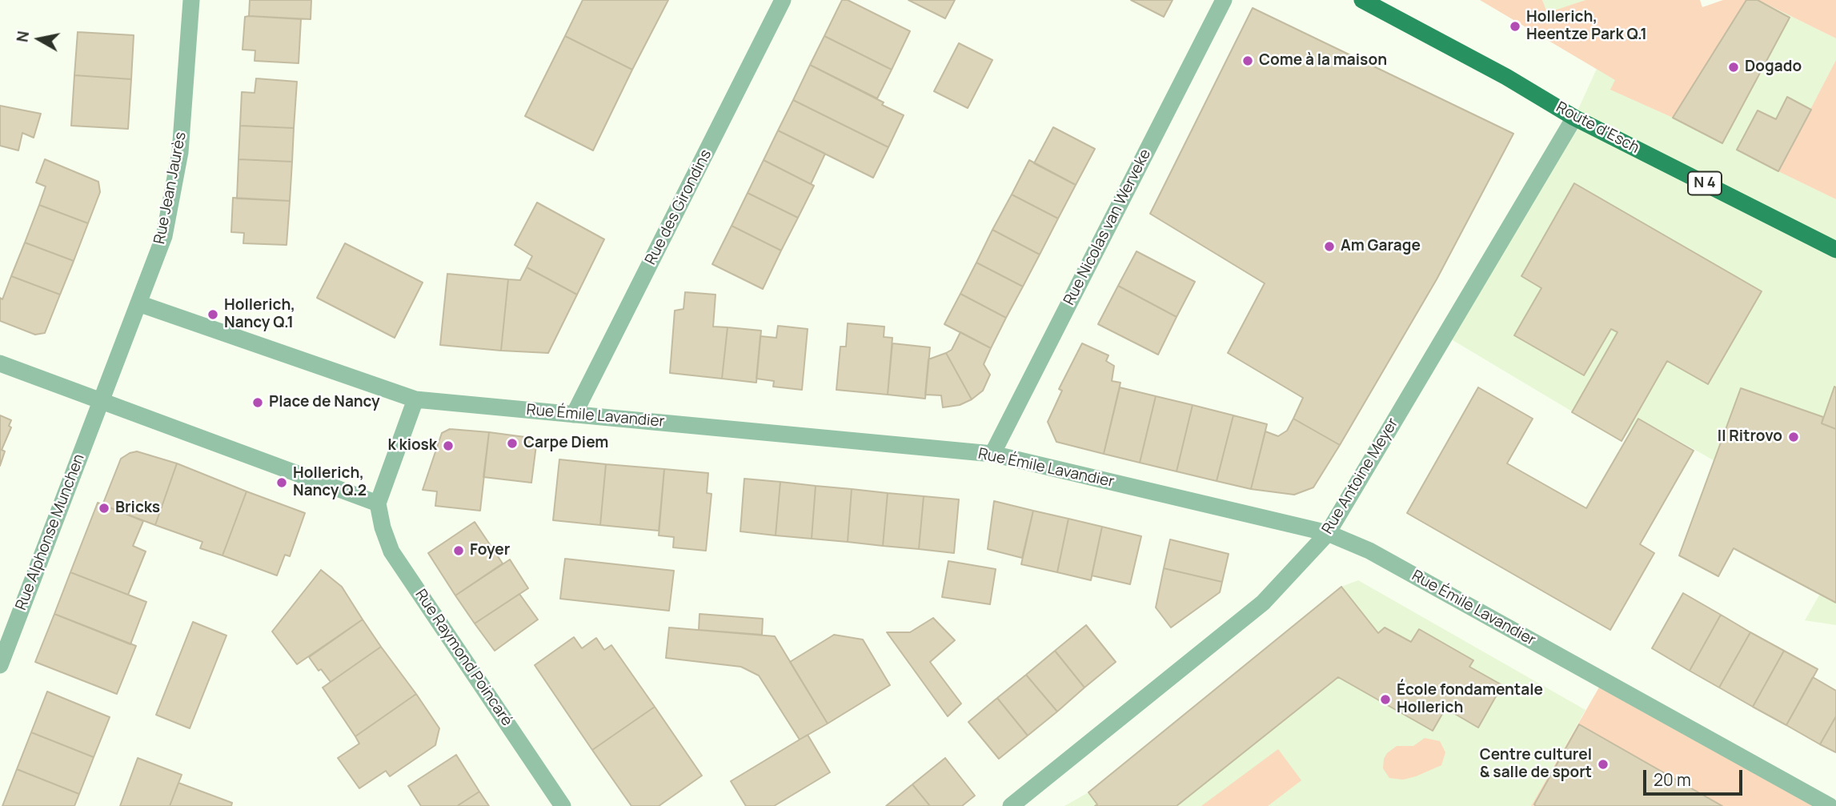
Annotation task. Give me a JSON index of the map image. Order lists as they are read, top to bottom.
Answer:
{
  "streets": {
    "main road": ["Route d'Esch", "N 4"],
    "street": [
      "Rue Jean Jaurès",
      "Rue des Girondins",
      "Rue Nicolas van Werveke",
      "Rue Émile Lavandier",
      "Rue Antoine Meyer",
      "Rue Alphonse Munchen",
      "Rue Raymond Poincaré"
    ]
  },
  "crossings": [
    ["Route d'Esch", "Rue Antoine Meyer"],
    ["Rue Jean Jaurès", "Rue Émile Lavandier"],
    ["Rue Jean Jaurès", "Rue Alphonse Munchen"],
    ["Rue des Girondins", "Rue Émile Lavandier"],
    ["Rue Nicolas van Werveke", "Rue Émile Lavandier"],
    ["Rue Émile Lavandier", "Rue Antoine Meyer"]
  ],
  "places": [
    "Hollerich, Heentze Park Q.1",
    "Come à la maison",
    "Dogado",
    "Am Garage",
    "Hollerich, Nancy Q.1",
    "Place de Nancy",
    "Il Ritrovo",
    "Carpe Diem",
    "k kiosk",
    "Hollerich, Nancy Q.2",
    "Bricks",
    "Foyer",
    "École fondamentale Hollerich",
    "Centre culturel & salle de sport"
  ],
  "scale_bar": "20 m",
  "north": "left"
}
